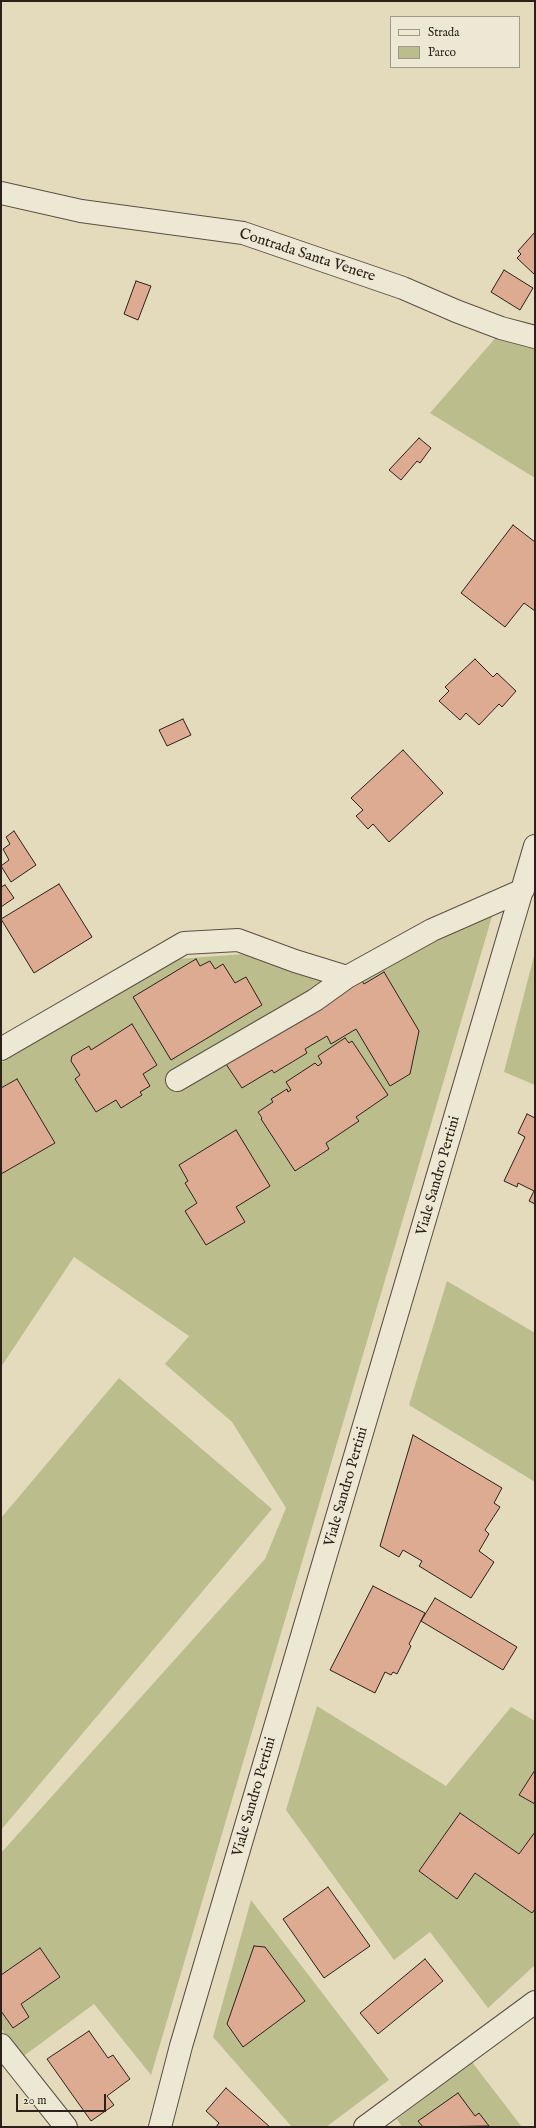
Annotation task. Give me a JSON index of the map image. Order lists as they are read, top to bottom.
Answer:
{
  "streets": {
    "street": ["Contrada Santa Venere", "Viale Sandro Pertini"]
  },
  "legend": ["Strada", "Parco"],
  "scale_bar": "20 m"
}
